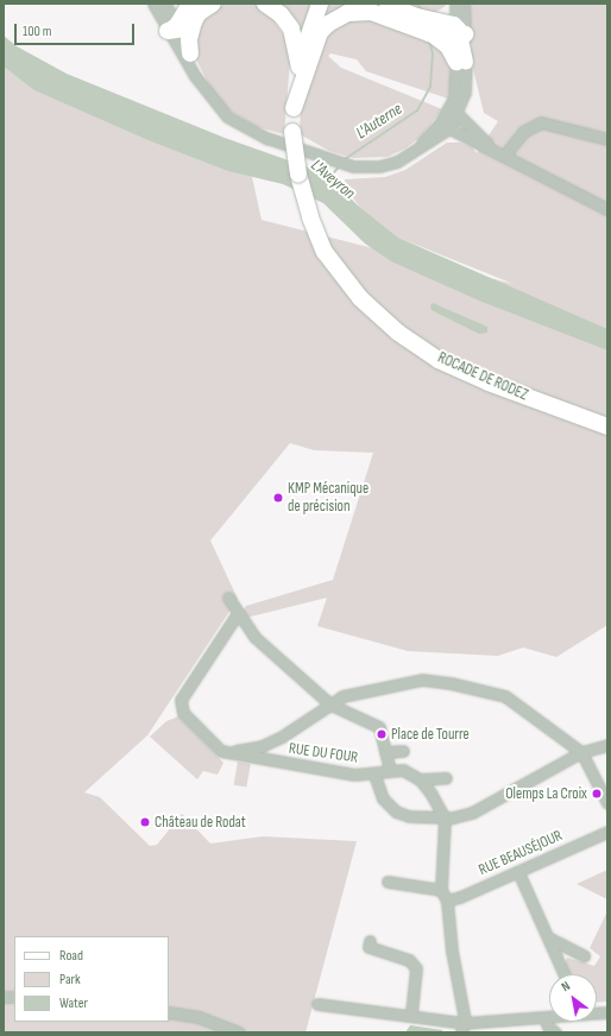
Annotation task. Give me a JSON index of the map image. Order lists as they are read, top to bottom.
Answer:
{
  "streets": {
    "highway": ["ROCADE DE RODEZ"],
    "street": ["RUE DU FOUR", "RUE BEAUSÉJOUR"]
  },
  "water": ["L'Auterne", "L'Aveyron"],
  "places": [
    "KMP Mécanique de précision",
    "Place de Tourre",
    "Olemps La Croix",
    "Château de Rodat"
  ],
  "legend": ["Road", "Park", "Water"],
  "scale_bar": "100 m",
  "north": "top left"
}
